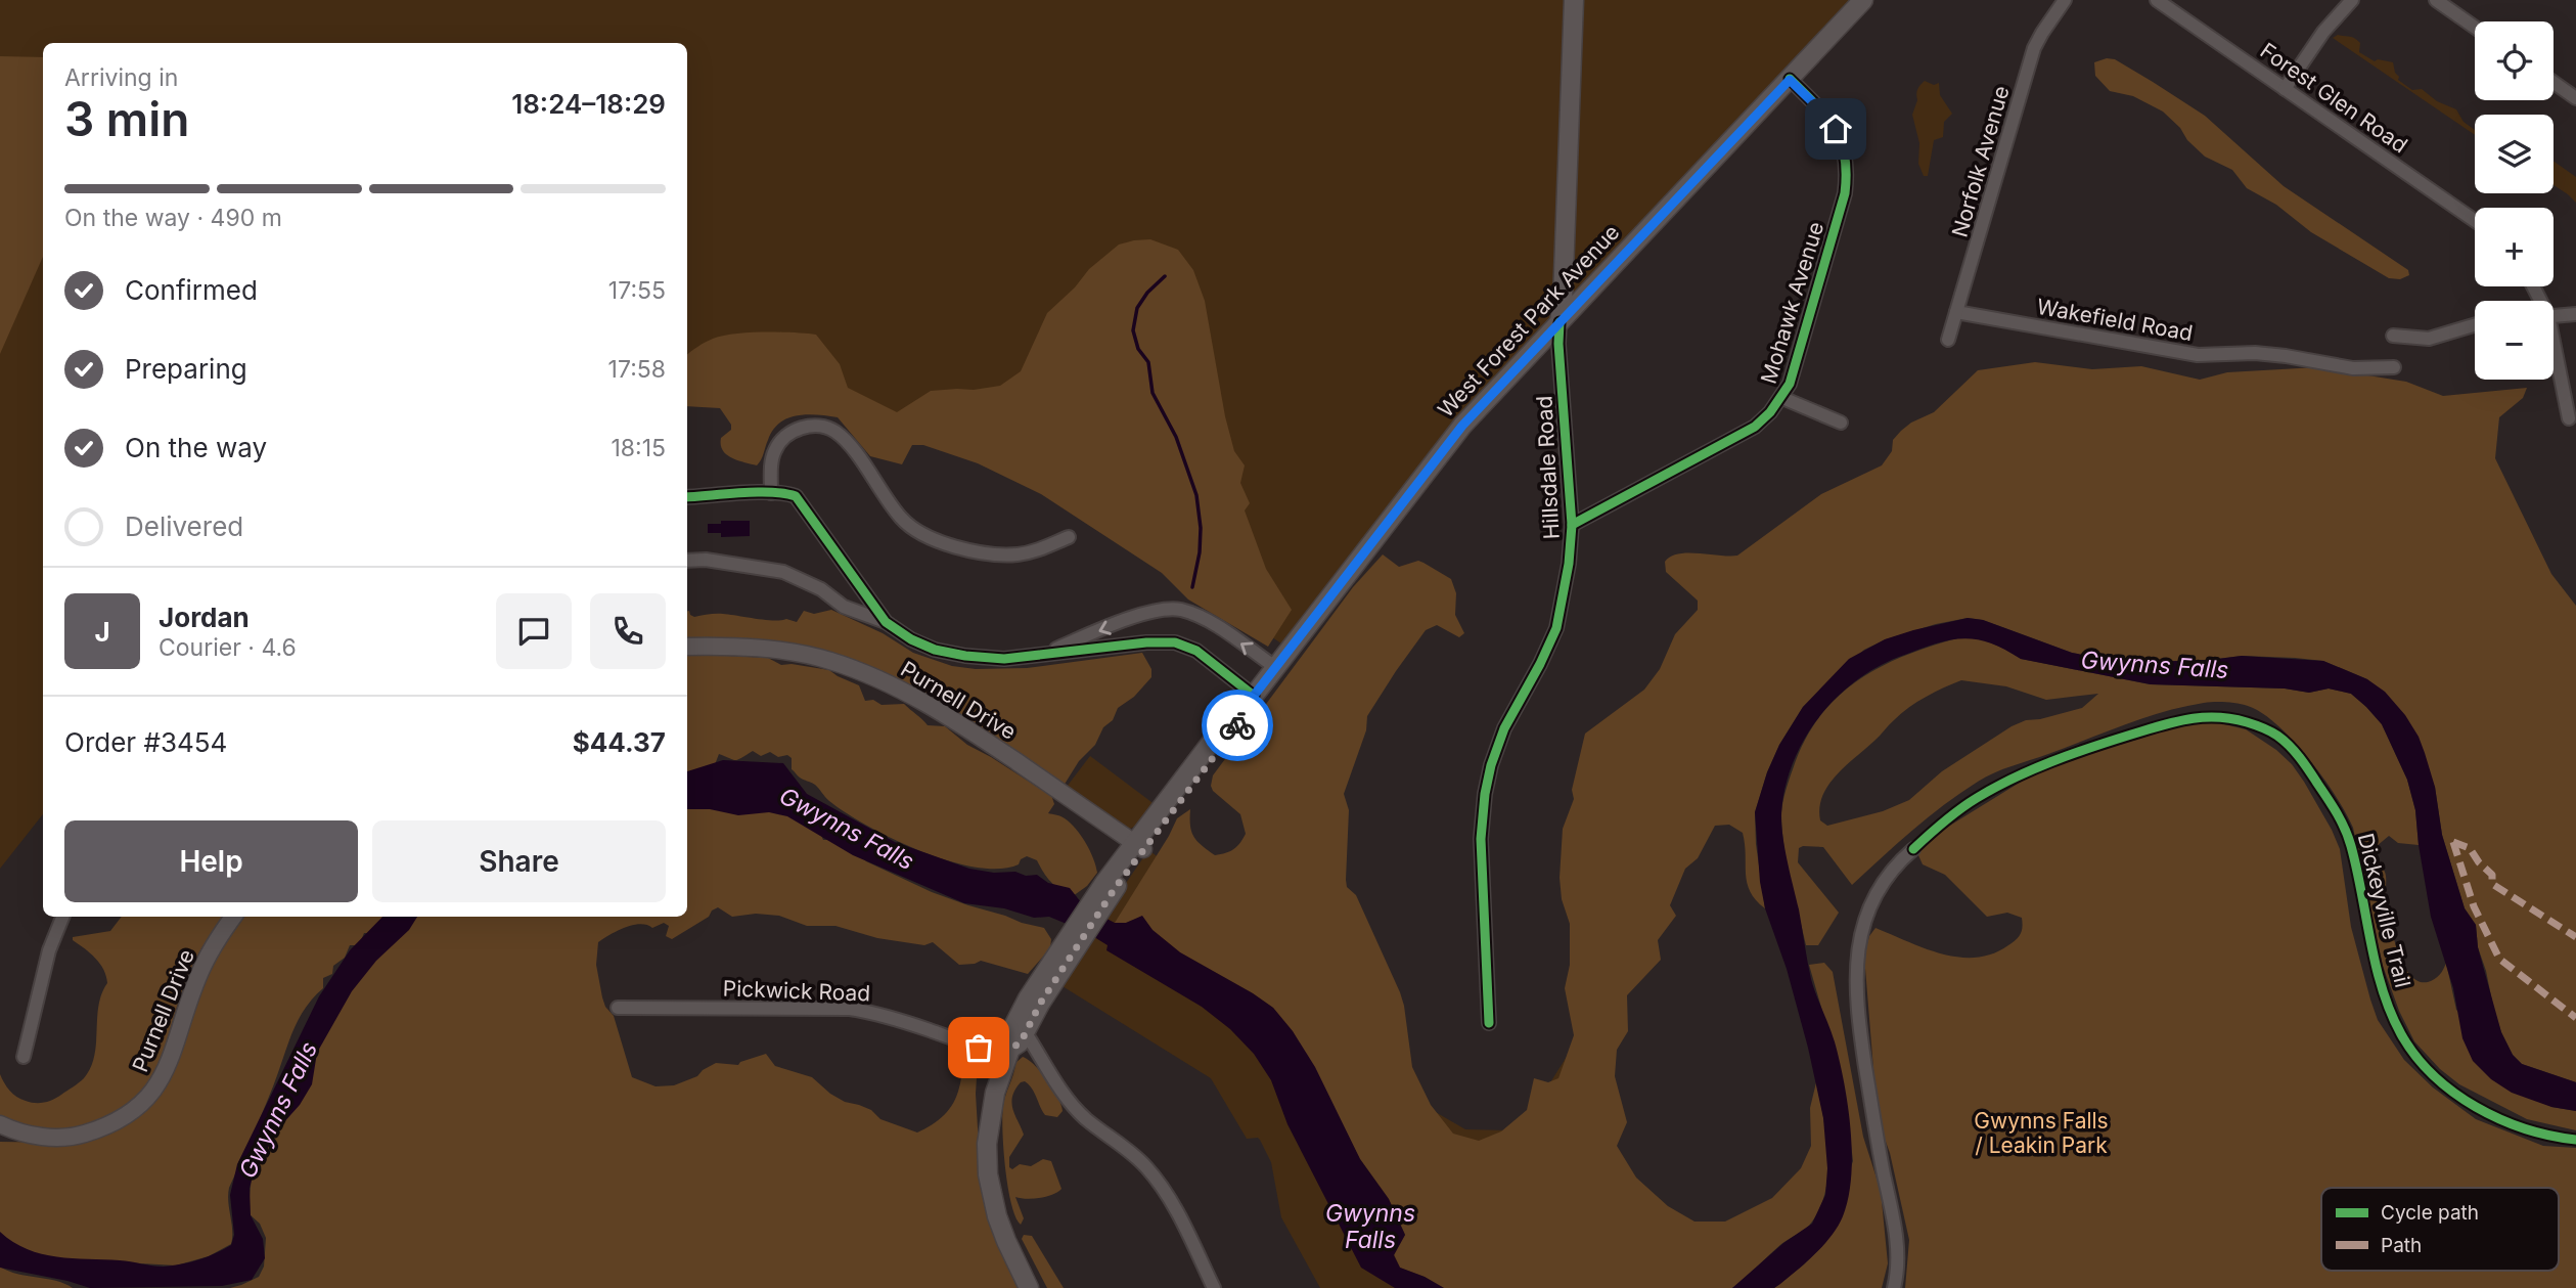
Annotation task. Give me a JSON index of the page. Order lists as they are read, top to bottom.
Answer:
{
  "streets": {
    "main road": ["West Forest Park Avenue", "Hillsdale Road"],
    "street": [
      "Forest Glen Road",
      "Norfolk Avenue",
      "Mohawk Avenue",
      "Wakefield Road",
      "Purnell Drive",
      "Pickwick Road"
    ],
    "cycle path": ["Dickeyville Trail"]
  },
  "crossings": [
    ["Norfolk Avenue", "Wakefield Road"],
    ["Mohawk Avenue", "West Forest Park Avenue"],
    ["Mohawk Avenue", "Hillsdale Road"],
    ["West Forest Park Avenue", "Hillsdale Road"],
    ["West Forest Park Avenue", "Purnell Drive"]
  ],
  "water": ["Gwynns Falls"],
  "parks": ["Gwynns Falls / Leakin Park"],
  "legend": ["Cycle path", "Path"],
  "page": {
    "map_buttons": ["+", "−"],
    "heading": ["3 min", "Arriving in", "18:24–18:29"],
    "panel": [
      "Jordan",
      "Courier · 4.6",
      "Order #3454",
      "$44.37"
    ],
    "bar": "On the way · 490 m",
    "list": [
      ["Confirmed", "17:55"],
      ["Preparing", "17:58"],
      ["On the way", "18:15"],
      "Delivered"
    ],
    "round": "J",
    "buttons": ["Help", "Share"]
  }
}
